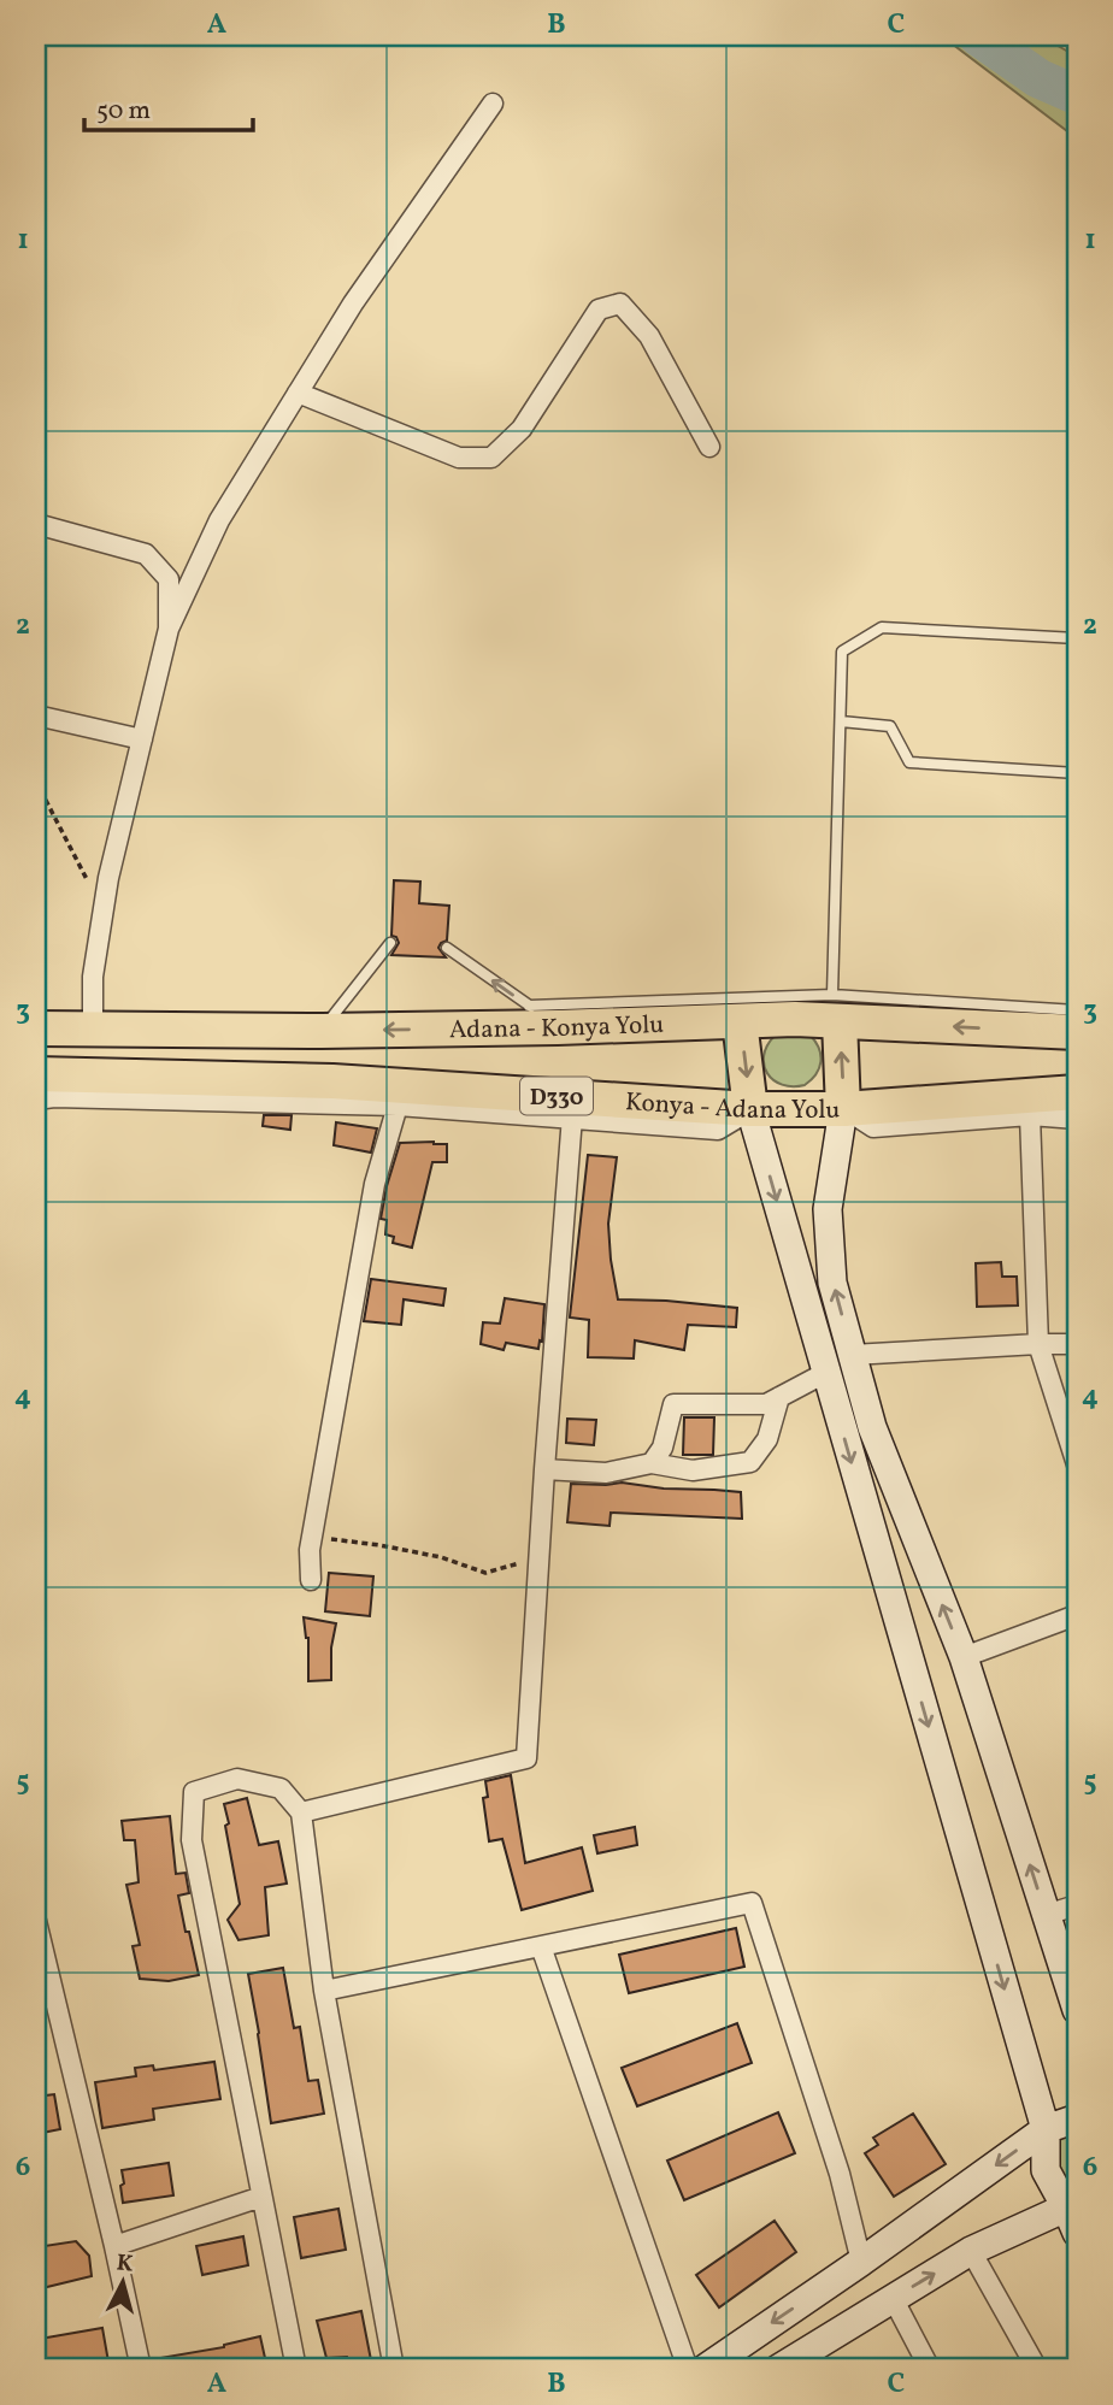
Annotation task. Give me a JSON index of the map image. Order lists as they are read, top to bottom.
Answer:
{
  "streets": {
    "highway": ["Adana - Konya Yolu", "D330", "Konya - Adana Yolu"]
  },
  "one_way": ["Adana - Konya Yolu"],
  "scale_bar": "50 m",
  "north": "top",
  "grid": {
    "columns": ["A", "B", "C"],
    "rows": [
      "1",
      "2",
      "3",
      "4",
      "5",
      "6"
    ]
  }
}
